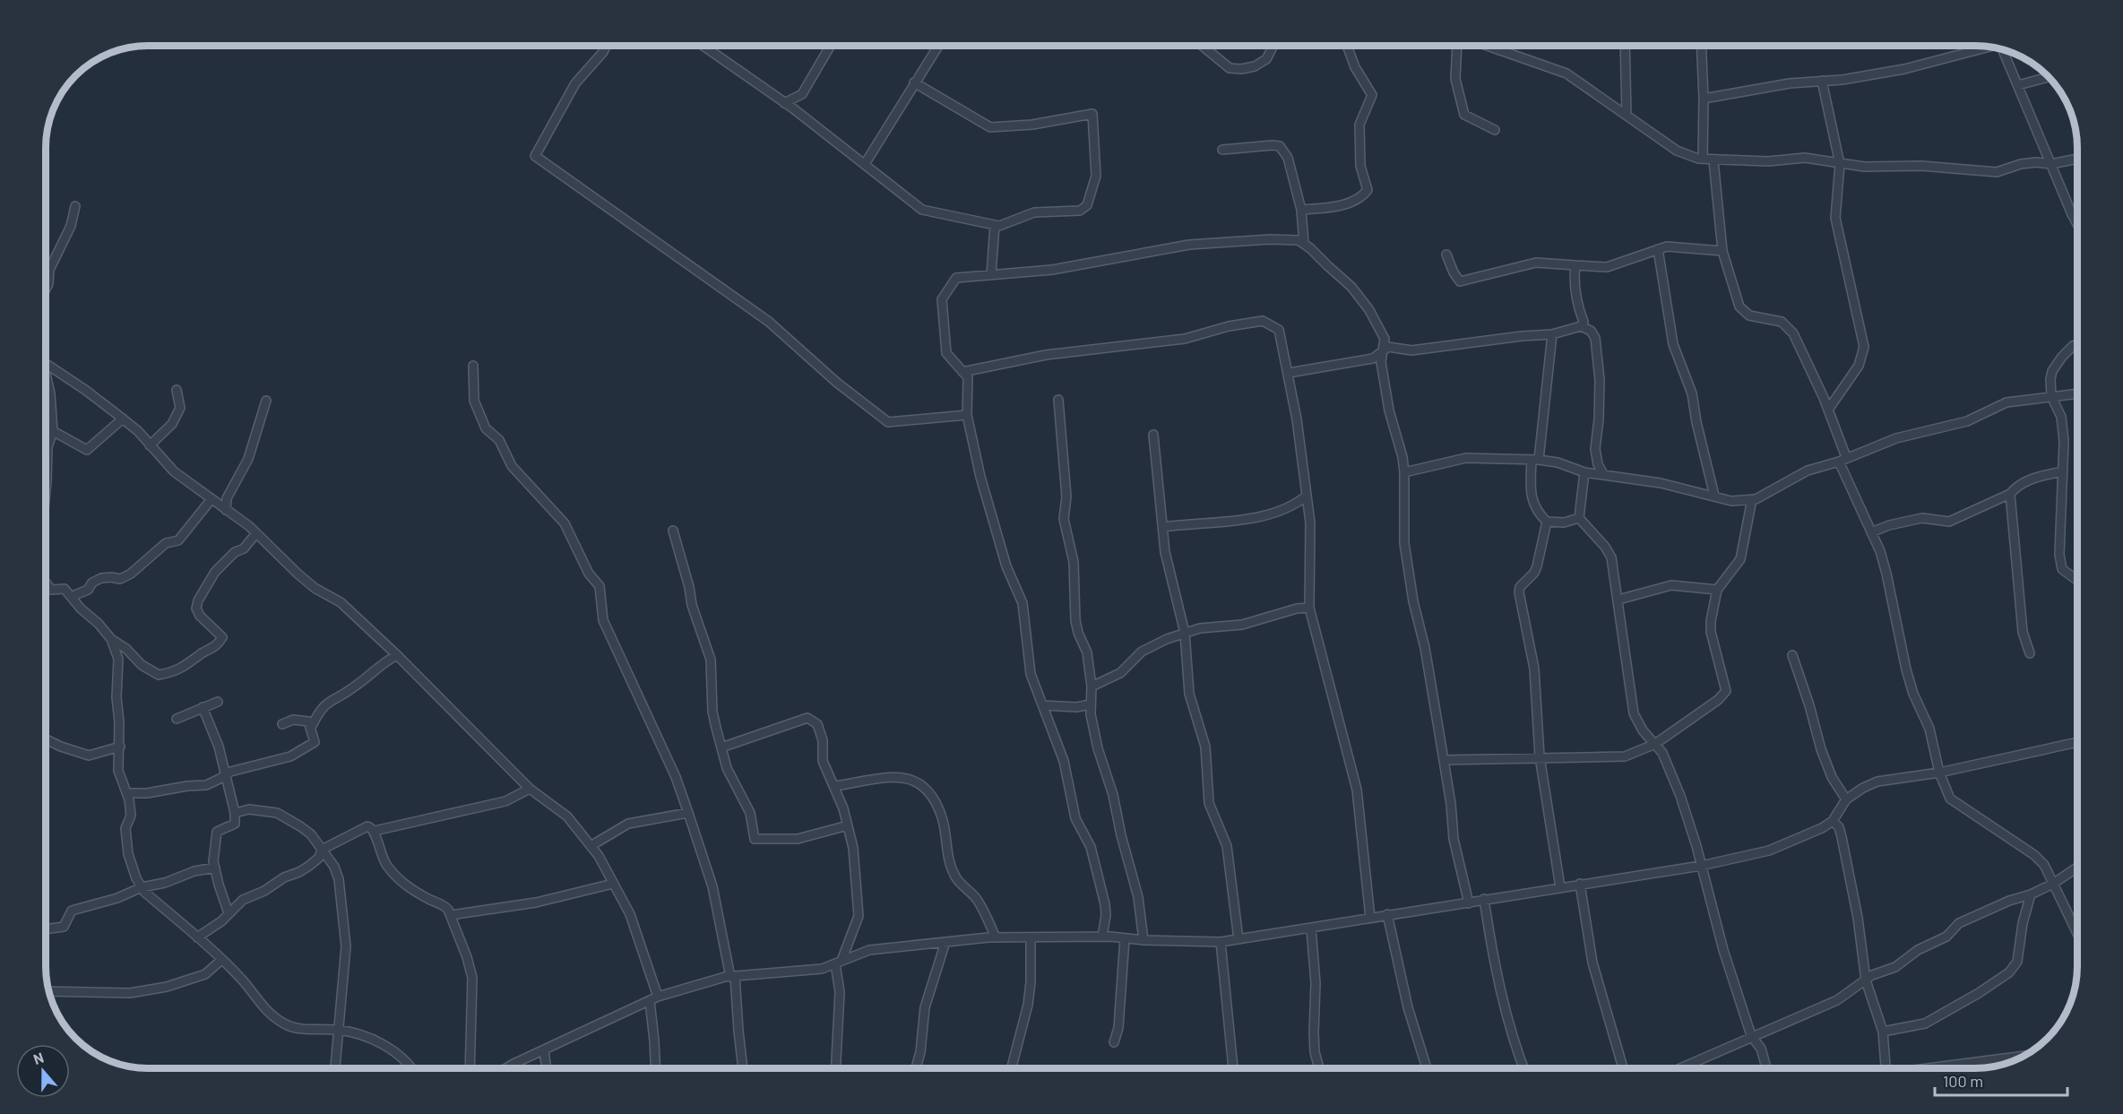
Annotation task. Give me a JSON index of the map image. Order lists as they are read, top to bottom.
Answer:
{
  "scale_bar": "100 m",
  "north": "top"
}
